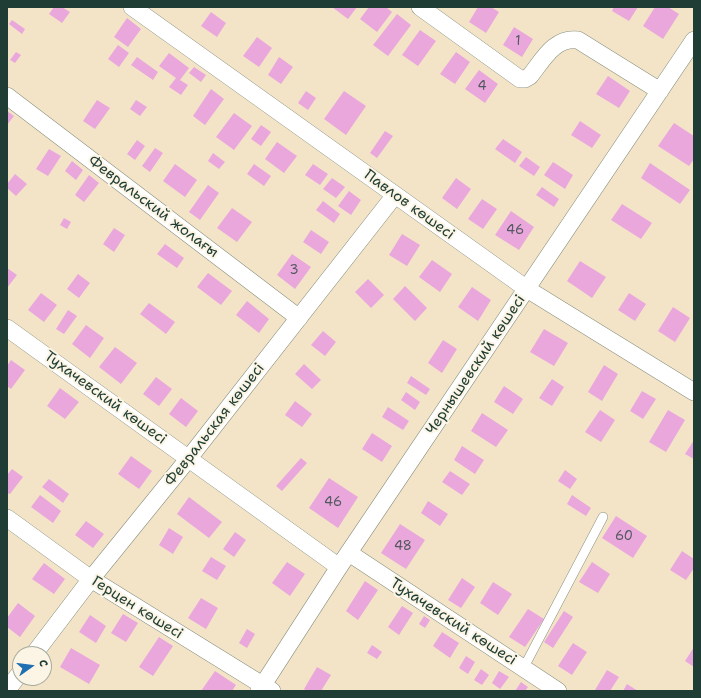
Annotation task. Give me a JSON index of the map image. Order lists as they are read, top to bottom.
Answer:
{
  "streets": {
    "street": [
      "Павлов көшесі",
      "Февральский жолағы",
      "Чернышевский көшесі",
      "Тухачевский көшесі",
      "Февральская көшесі",
      "Герцен көшесі"
    ]
  },
  "crossings": [
    ["Павлов көшесі", "Чернышевский көшесі"],
    ["Павлов көшесі", "Февральская көшесі"],
    ["Февральский жолағы", "Февральская көшесі"],
    ["Чернышевский көшесі", "Тухачевский көшесі"],
    ["Чернышевский көшесі", "Герцен көшесі"],
    ["Тухачевский көшесі", "Февральская көшесі"],
    ["Февральская көшесі", "Герцен көшесі"]
  ],
  "house_numbers": [
    "1",
    "4",
    "46",
    "3",
    "46",
    "60",
    "48"
  ],
  "north": "right"
}
